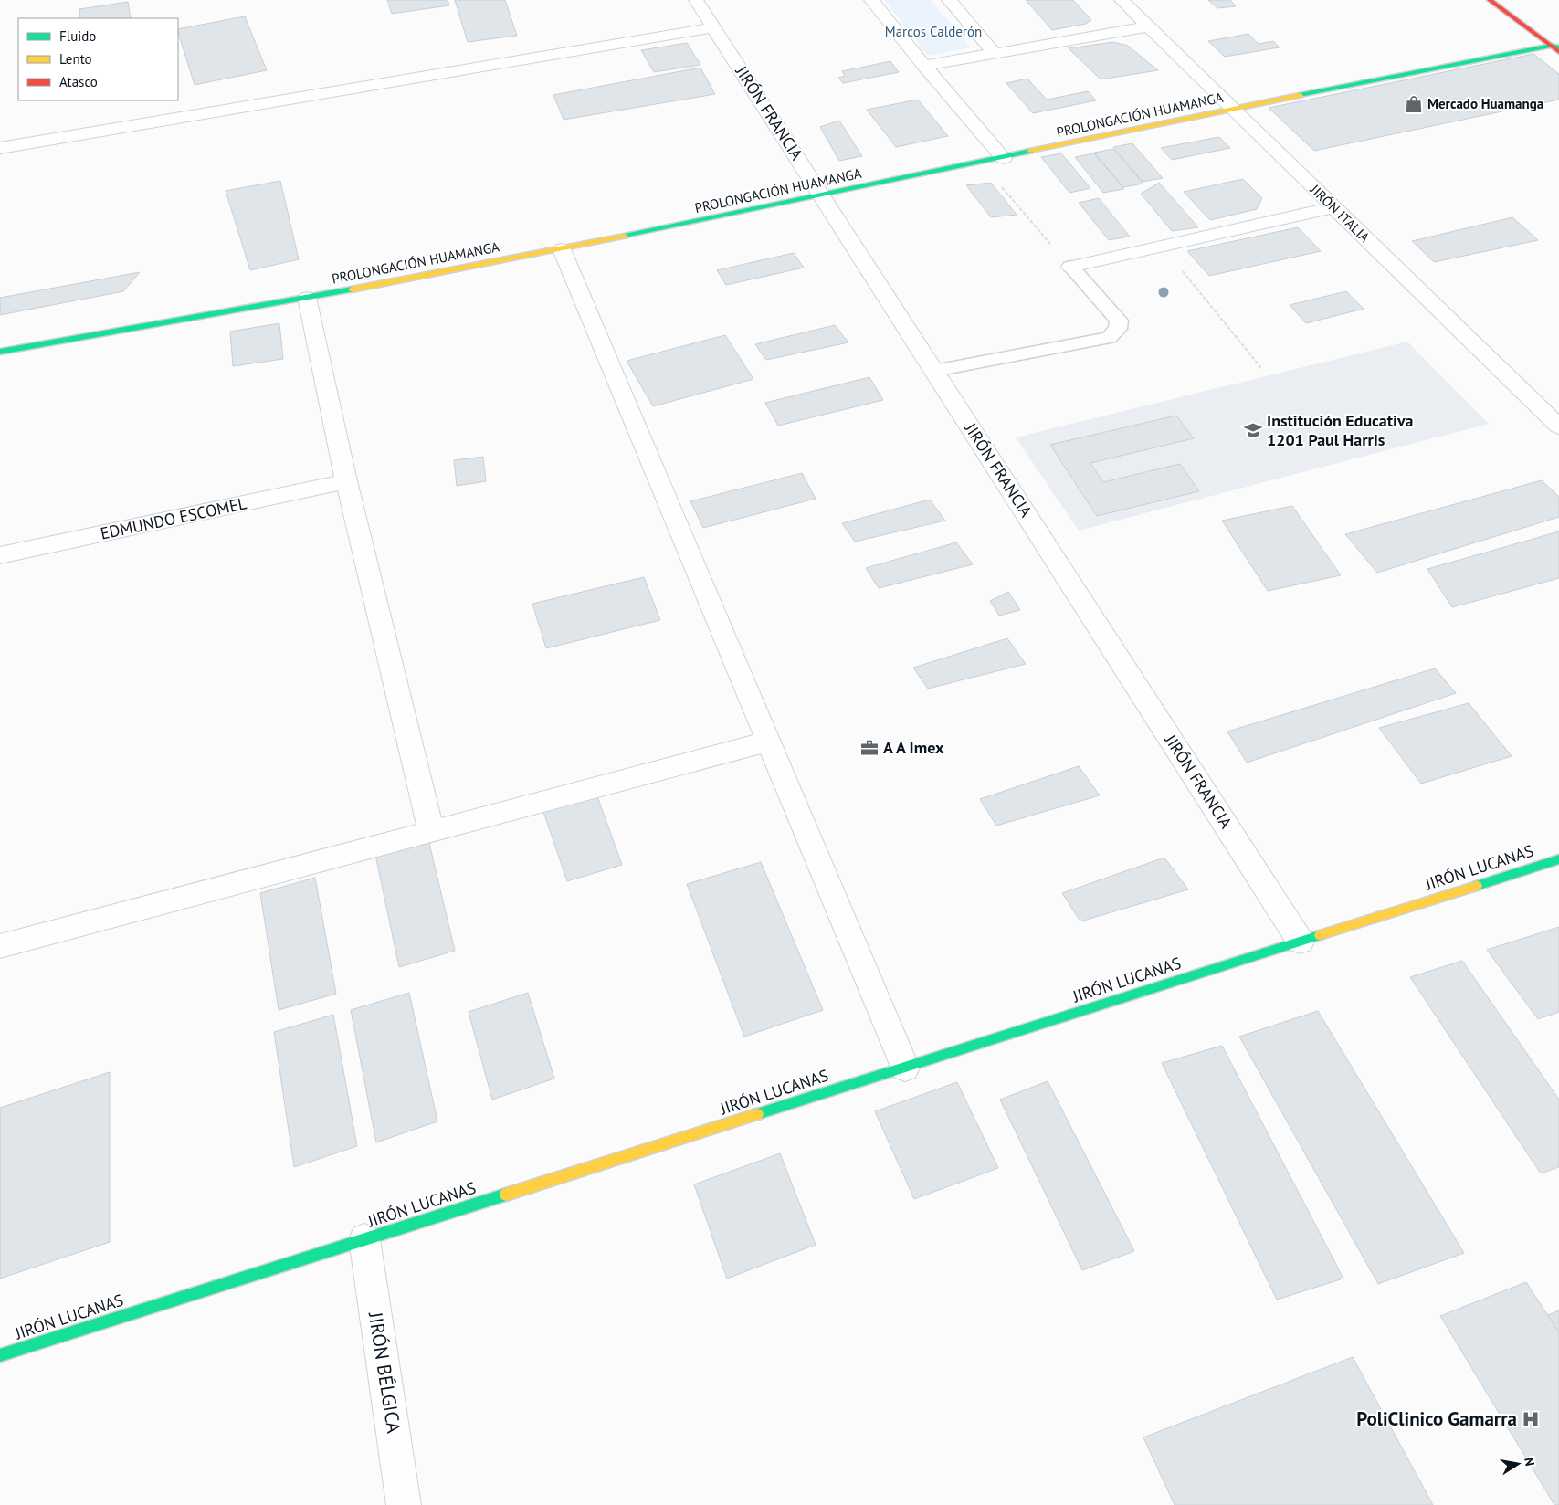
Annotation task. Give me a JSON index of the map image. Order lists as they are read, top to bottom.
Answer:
{
  "streets": {
    "street": [
      "JIRÓN FRANCIA",
      "PROLONGACIÓN HUAMANGA",
      "JIRÓN ITALIA",
      "EDMUNDO ESCOMEL",
      "JIRÓN LUCANAS",
      "JIRÓN BÉLGICA"
    ]
  },
  "crossings": [
    ["JIRÓN FRANCIA", "PROLONGACIÓN HUAMANGA"],
    ["JIRÓN FRANCIA", "JIRÓN LUCANAS"],
    ["PROLONGACIÓN HUAMANGA", "JIRÓN ITALIA"],
    ["JIRÓN LUCANAS", "JIRÓN BÉLGICA"]
  ],
  "parks": ["Marcos Calderón"],
  "places": {
    "shop": ["Mercado Huamanga"],
    "school or university": ["Institución Educativa 1201 Paul Harris"],
    "office": ["A A Imex"],
    "hospital": ["PoliClinico Gamarra"]
  },
  "legend": ["Fluido", "Lento", "Atasco"],
  "north": "right"
}
